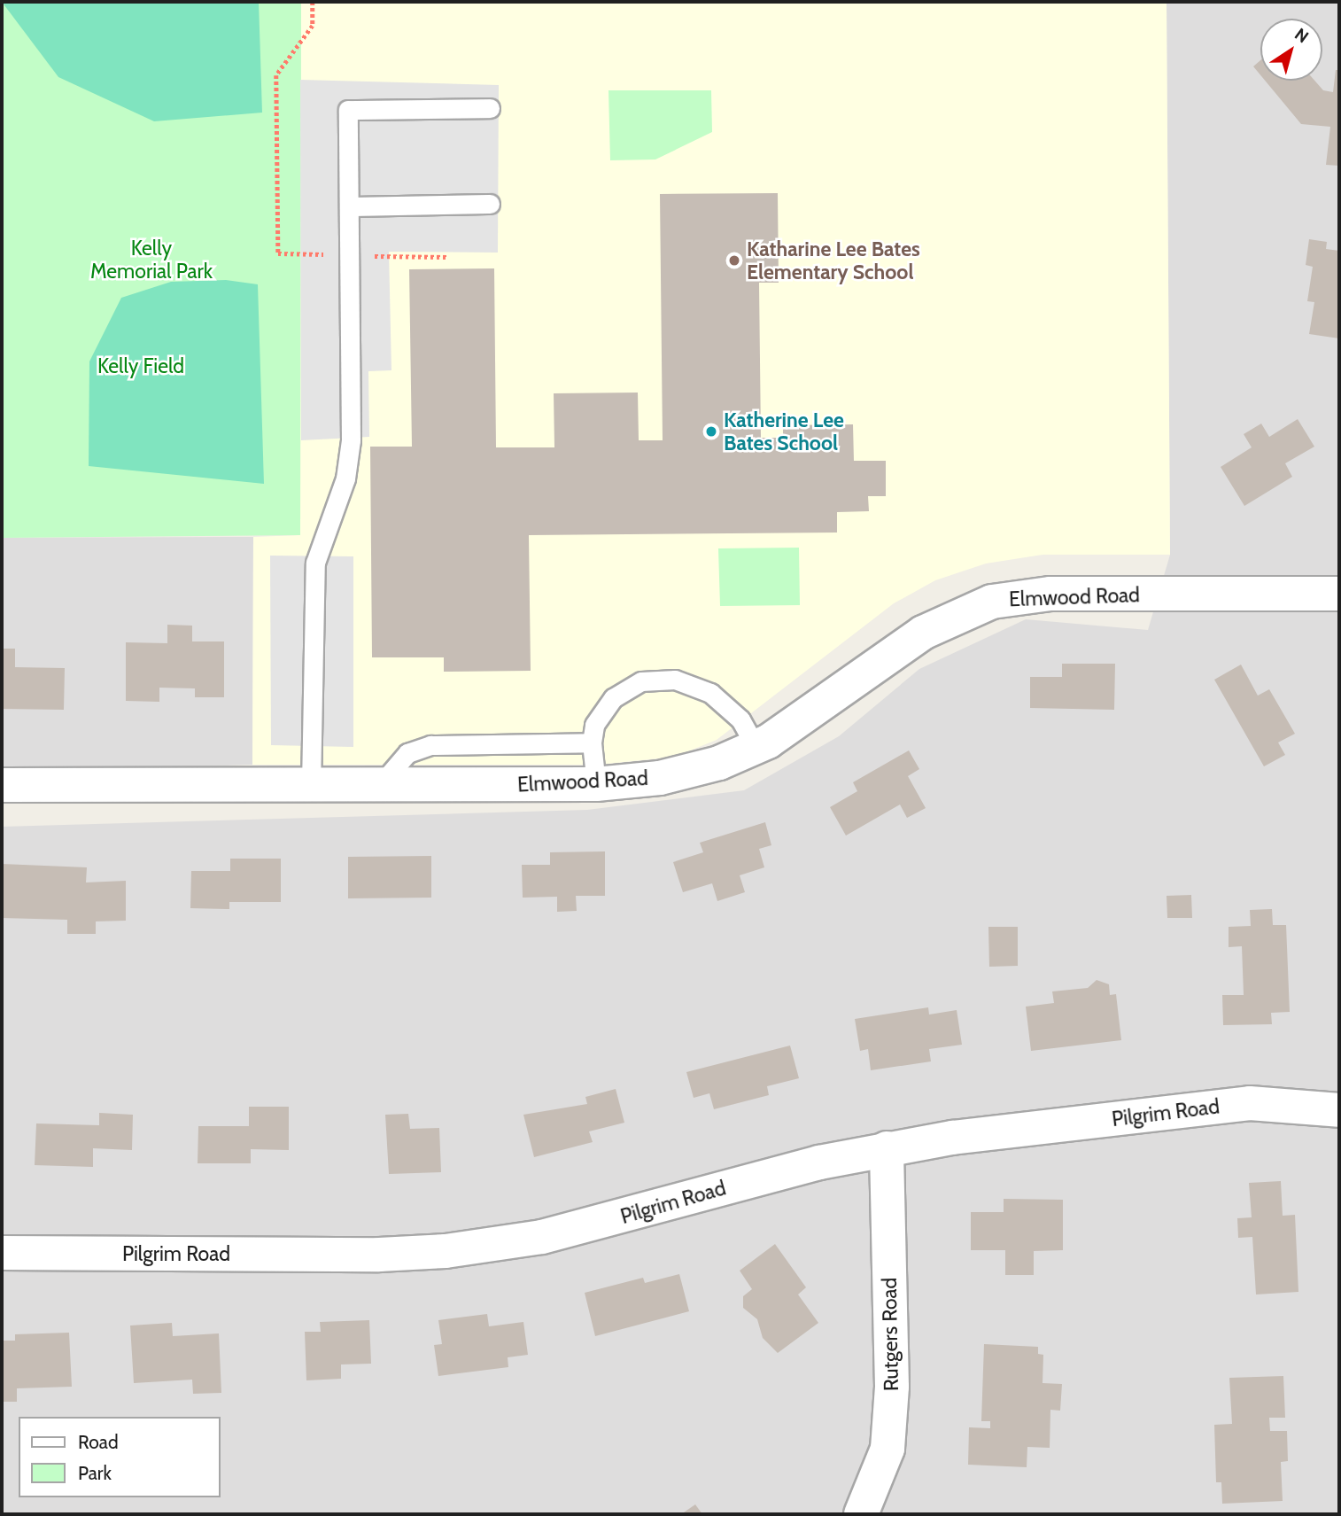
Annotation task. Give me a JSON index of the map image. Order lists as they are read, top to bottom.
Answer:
{
  "streets": {
    "street": ["Elmwood Road", "Pilgrim Road", "Rutgers Road"]
  },
  "crossings": [
    ["Pilgrim Road", "Rutgers Road"]
  ],
  "parks": ["Kelly Memorial Park", "Kelly Field"],
  "places": ["Katharine Lee Bates Elementary School", "Katherine Lee Bates School"],
  "legend": ["Road", "Park"],
  "north": "top right"
}
